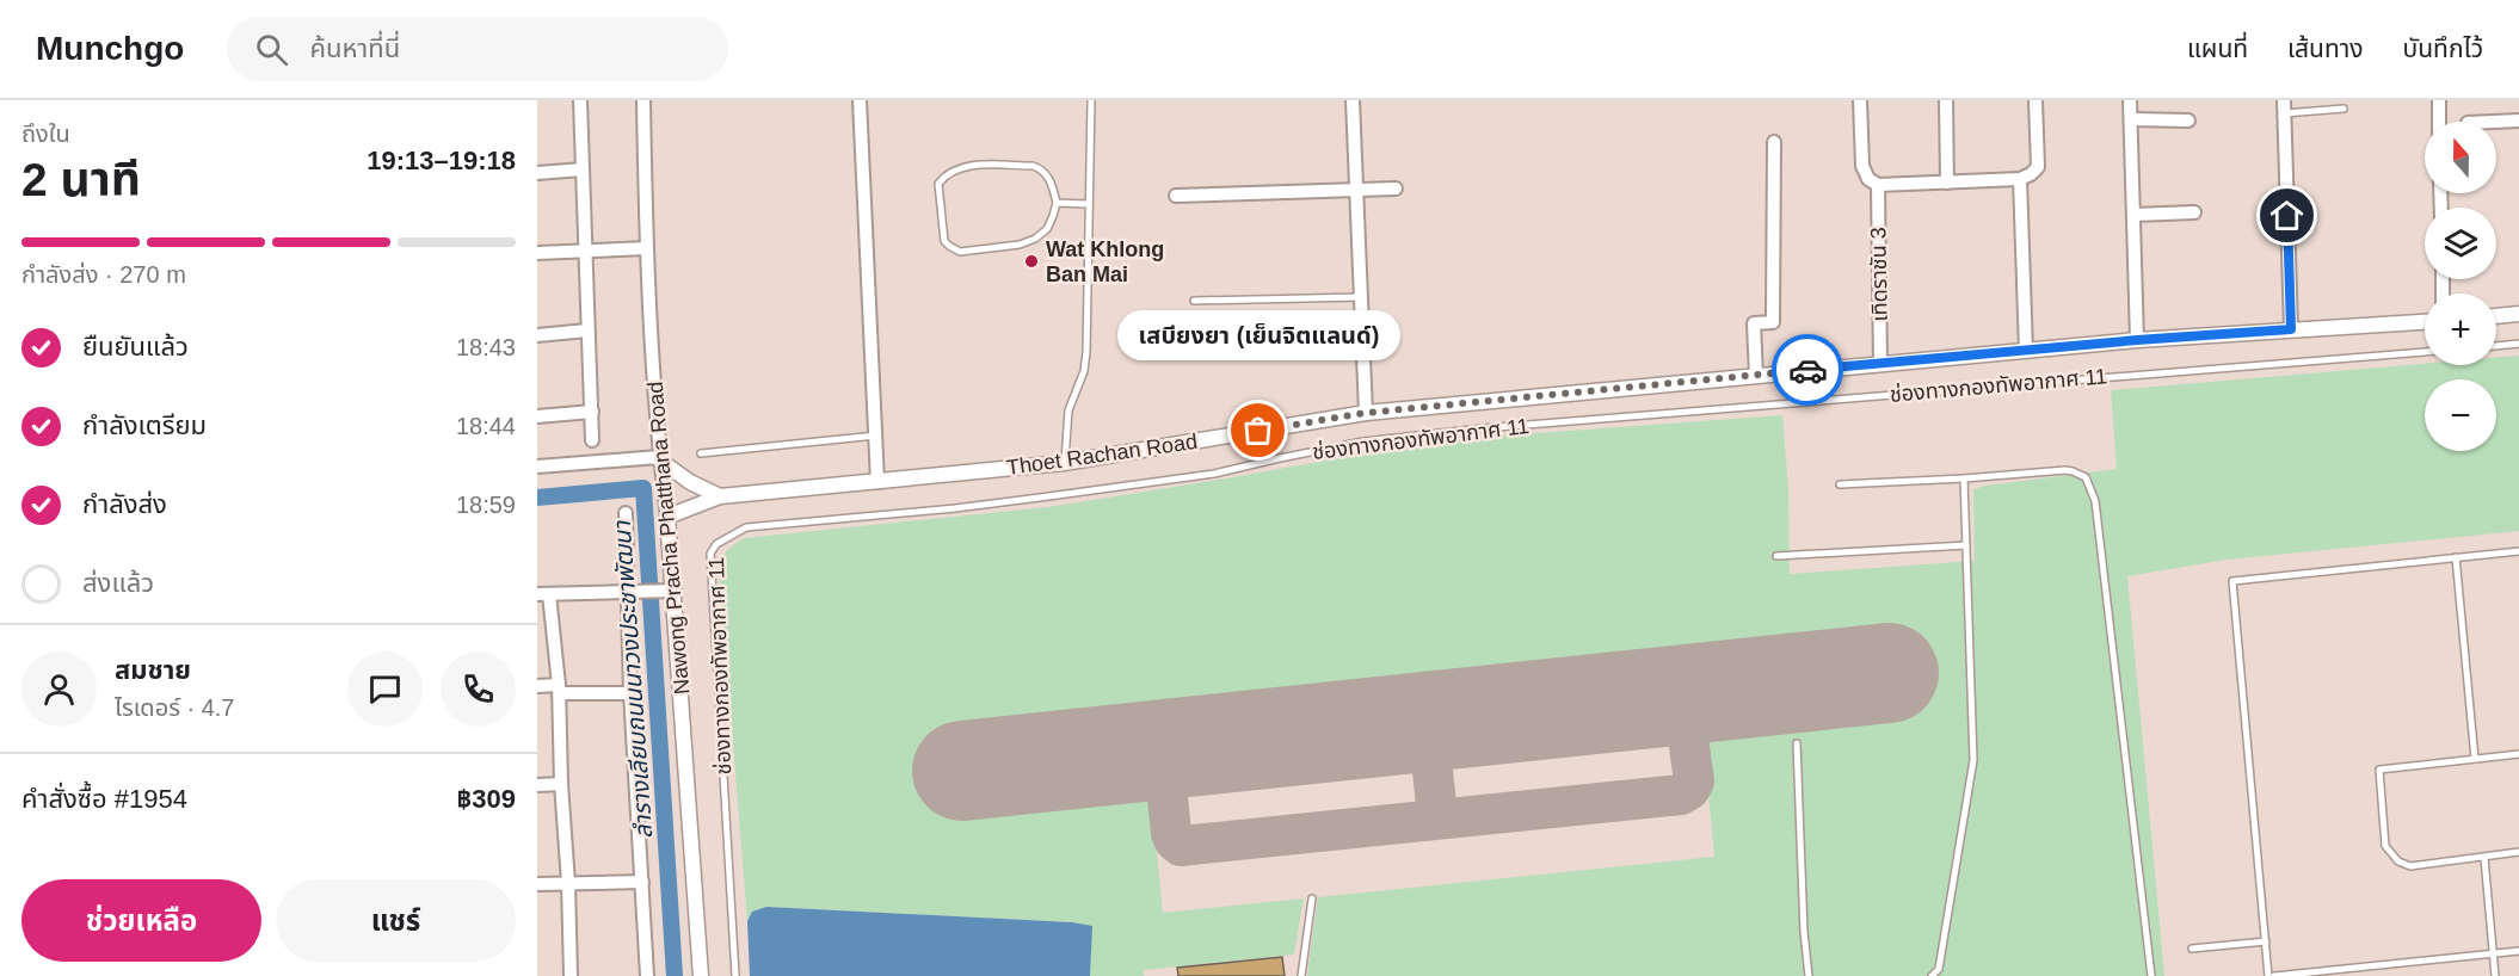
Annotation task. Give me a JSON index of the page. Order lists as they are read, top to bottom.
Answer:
{
  "streets": {
    "street": ["เทิดราชัน 3", "Thoet Rachan Road", "Nawong Pracha Phatthana Road"],
    "lane": ["ช่องทางกองทัพอากาศ 11"]
  },
  "crossings": [
    ["เทิดราชัน 3", "Thoet Rachan Road"],
    ["Thoet Rachan Road", "Nawong Pracha Phatthana Road"]
  ],
  "water": ["ลำรางเลียบถนนนาวงประชาพัฒนา"],
  "places": ["Wat Khlong Ban Mai", "เสบียงยา (เย็นจิตแลนด์)"],
  "north": "top",
  "page": {
    "header": "Munchgo",
    "search": "ค้นหาที่นี่",
    "nav": ["แผนที่", "เส้นทาง", "บันทึกไว้"],
    "heading": ["2 นาที", "ถึงใน", "19:13–19:18"],
    "panel": [
      "สมชาย",
      "ไรเดอร์ · 4.7",
      "คำสั่งซื้อ #1954",
      "฿309"
    ],
    "map_buttons": ["+", "−"],
    "bar": "กำลังส่ง · 270 m",
    "list": [
      ["ยืนยันแล้ว", "18:43"],
      ["กำลังเตรียม", "18:44"],
      ["กำลังส่ง", "18:59"],
      "ส่งแล้ว"
    ],
    "bubble": "เสบียงยา (เย็นจิตแลนด์)",
    "buttons": ["ช่วยเหลือ", "แชร์"]
  }
}
